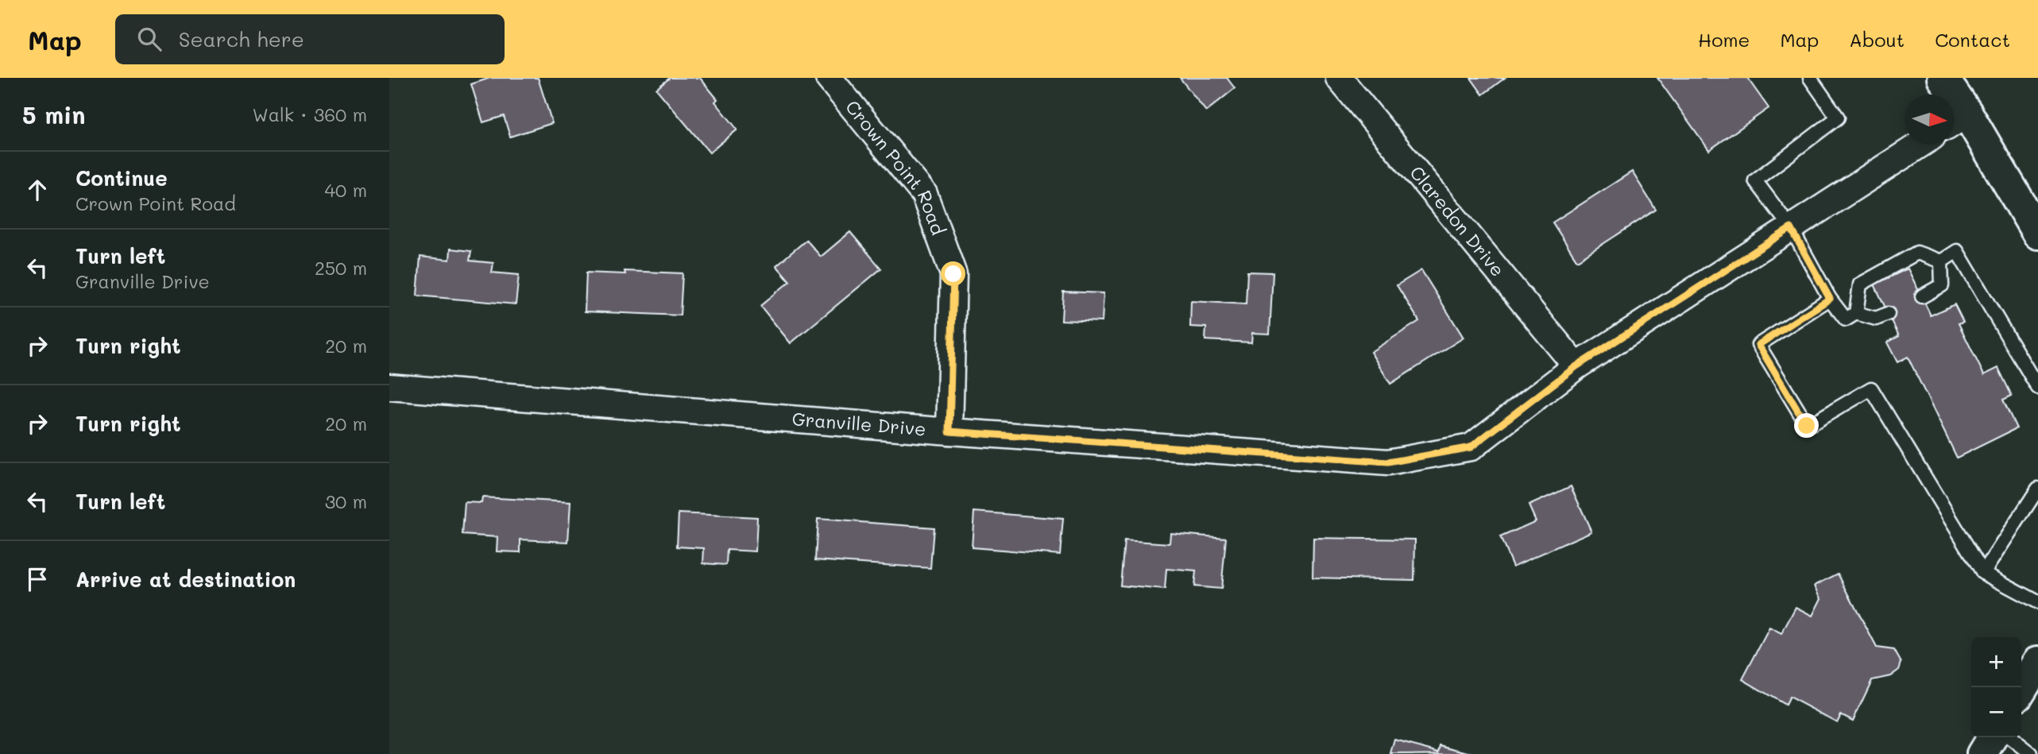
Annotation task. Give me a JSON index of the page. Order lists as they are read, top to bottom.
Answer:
{
  "streets": {
    "street": ["Crown Point Road", "Claredon Drive", "Granville Drive"]
  },
  "crossings": [
    ["Crown Point Road", "Granville Drive"],
    ["Claredon Drive", "Granville Drive"]
  ],
  "north": "right",
  "page": {
    "header": "Map",
    "search": "Search here",
    "nav": [
      "Home",
      "Map",
      "About",
      "Contact"
    ],
    "heading": ["5 min", "Walk · 360 m"],
    "list": [
      ["Continue", "Crown Point Road", "40 m"],
      ["Turn left", "Granville Drive", "250 m"],
      ["Turn right", "20 m"],
      ["Turn right", "20 m"],
      ["Turn left", "30 m"],
      "Arrive at destination"
    ],
    "map_buttons": ["+", "−"]
  }
}
